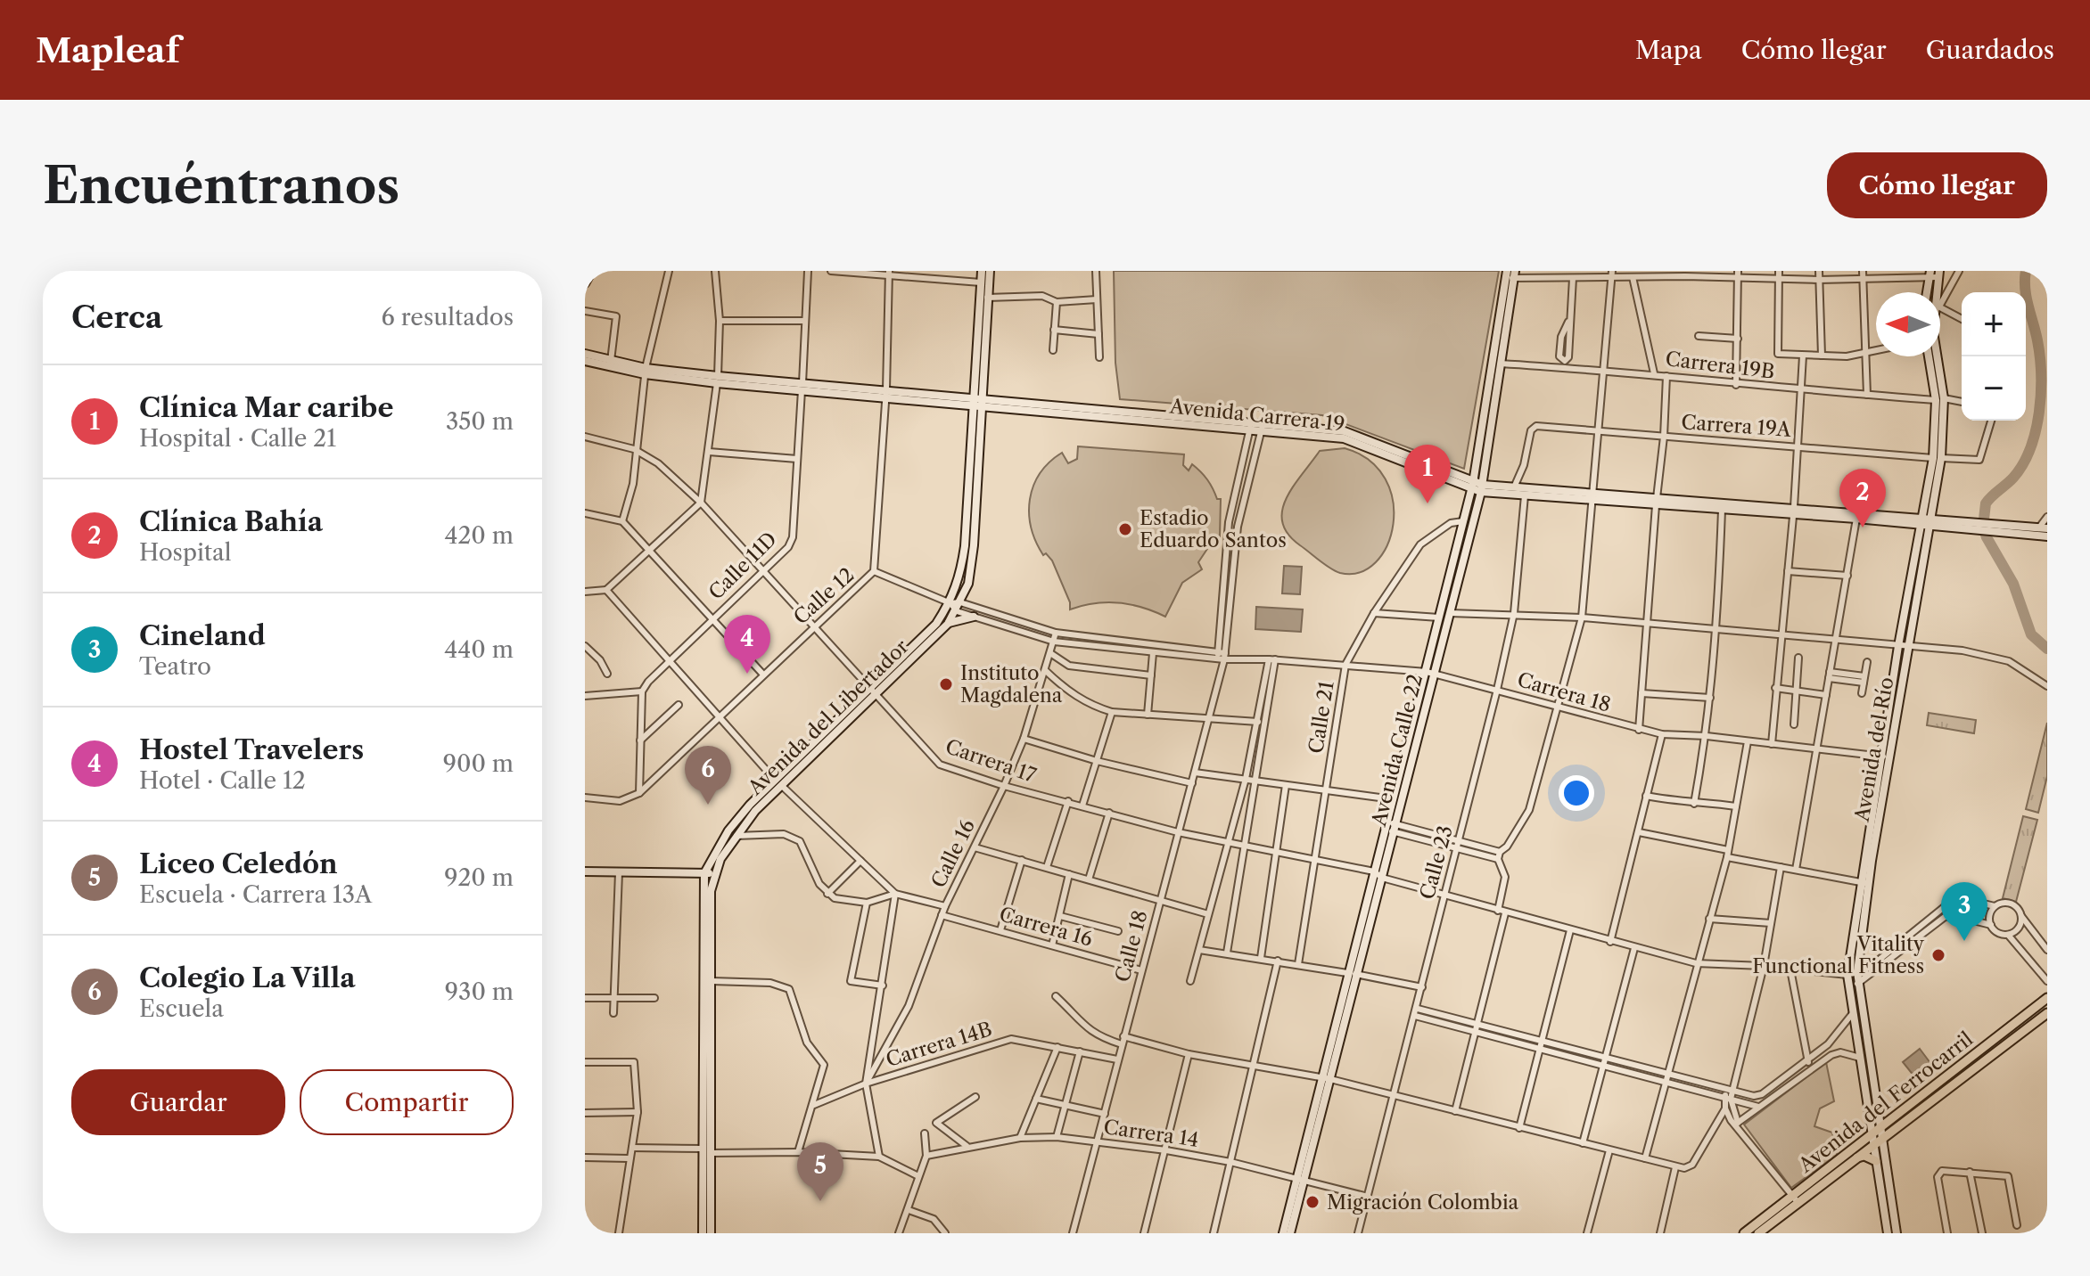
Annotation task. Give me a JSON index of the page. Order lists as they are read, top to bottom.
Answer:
{
  "streets": {
    "main road": [
      "Avenida Carrera 19",
      "Avenida del Libertador",
      "Avenida del Río",
      "Avenida Calle 22",
      "Avenida del Ferrocarril"
    ],
    "street": [
      "Carrera 19B",
      "Carrera 19A",
      "Calle 11D",
      "Calle 12",
      "Carrera 18",
      "Calle 21",
      "Carrera 17",
      "Calle 16",
      "Calle 23",
      "Carrera 16",
      "Calle 18",
      "Carrera 14B",
      "Carrera 14"
    ]
  },
  "crossings": [
    ["Carrera 19B", "Avenida del Río"],
    ["Carrera 19B", "Avenida Calle 22"],
    ["Avenida Carrera 19", "Carrera 19A"],
    ["Avenida Carrera 19", "Calle 11D"],
    ["Avenida Carrera 19", "Calle 12"],
    ["Avenida Carrera 19", "Avenida del Libertador"],
    ["Avenida Carrera 19", "Avenida del Río"],
    ["Avenida Carrera 19", "Avenida Calle 22"],
    ["Avenida Carrera 19", "Calle 23"],
    ["Avenida Carrera 19", "Calle 18"],
    ["Carrera 19A", "Avenida del Río"],
    ["Calle 11D", "Carrera 17"],
    ["Calle 12", "Carrera 17"],
    ["Carrera 18", "Avenida del Libertador"],
    ["Carrera 18", "Calle 21"],
    ["Carrera 18", "Avenida del Río"],
    ["Carrera 18", "Avenida Calle 22"],
    ["Carrera 18", "Calle 16"],
    ["Carrera 18", "Calle 23"],
    ["Carrera 18", "Calle 18"],
    ["Avenida del Libertador", "Carrera 17"],
    ["Calle 21", "Avenida Calle 22"],
    ["Calle 21", "Carrera 17"],
    ["Avenida del Río", "Avenida del Ferrocarril"],
    ["Avenida Calle 22", "Carrera 17"],
    ["Avenida Calle 22", "Carrera 14"],
    ["Carrera 17", "Calle 16"],
    ["Carrera 17", "Calle 18"],
    ["Calle 16", "Carrera 16"],
    ["Calle 16", "Carrera 14B"],
    ["Calle 23", "Carrera 14"],
    ["Carrera 16", "Calle 18"],
    ["Calle 18", "Carrera 14B"],
    ["Calle 18", "Carrera 14"]
  ],
  "places": [
    "Estadio Eduardo Santos",
    "Instituto Magdalena",
    "Vitality Functional Fitness",
    "Migración Colombia"
  ],
  "north": "left",
  "page": {
    "header": "Mapleaf",
    "nav": ["Mapa", "Cómo llegar", "Guardados"],
    "buttons": [
      "Cómo llegar",
      ["Guardar", "Compartir"]
    ],
    "title": "Encuéntranos",
    "heading": ["Cerca", "6 resultados"],
    "map_buttons": ["+", "−"],
    "list": [
      {
        "mark": "1",
        "name": "Clínica Mar caribe",
        "note": "Hospital · Calle 21",
        "value": "350 m"
      },
      {
        "mark": "2",
        "name": "Clínica Bahía",
        "note": "Hospital",
        "value": "420 m"
      },
      {
        "mark": "3",
        "name": "Cineland",
        "note": "Teatro",
        "value": "440 m"
      },
      {
        "mark": "4",
        "name": "Hostel Travelers",
        "note": "Hotel · Calle 12",
        "value": "900 m"
      },
      {
        "mark": "5",
        "name": "Liceo Celedón",
        "note": "Escuela · Carrera 13A",
        "value": "920 m"
      },
      {
        "mark": "6",
        "name": "Colegio La Villa",
        "note": "Escuela",
        "value": "930 m"
      }
    ],
    "pins": [
      "1",
      "2",
      "4",
      "6",
      "3",
      "5"
    ]
  }
}
